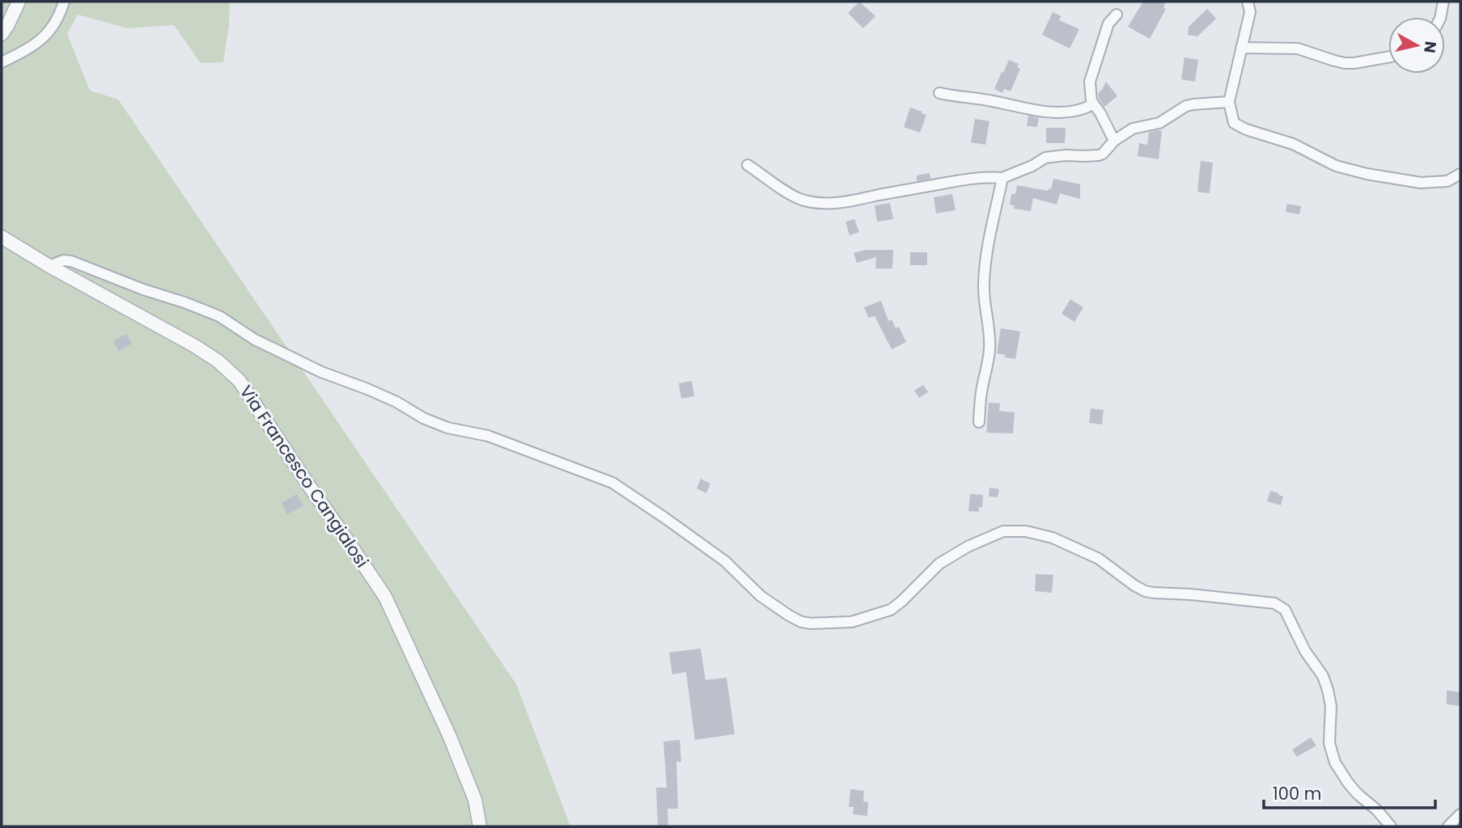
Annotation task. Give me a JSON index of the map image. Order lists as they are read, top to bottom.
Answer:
{
  "streets": {
    "street": ["Via Francesco Cangialosi"]
  },
  "scale_bar": "100 m",
  "north": "right"
}
